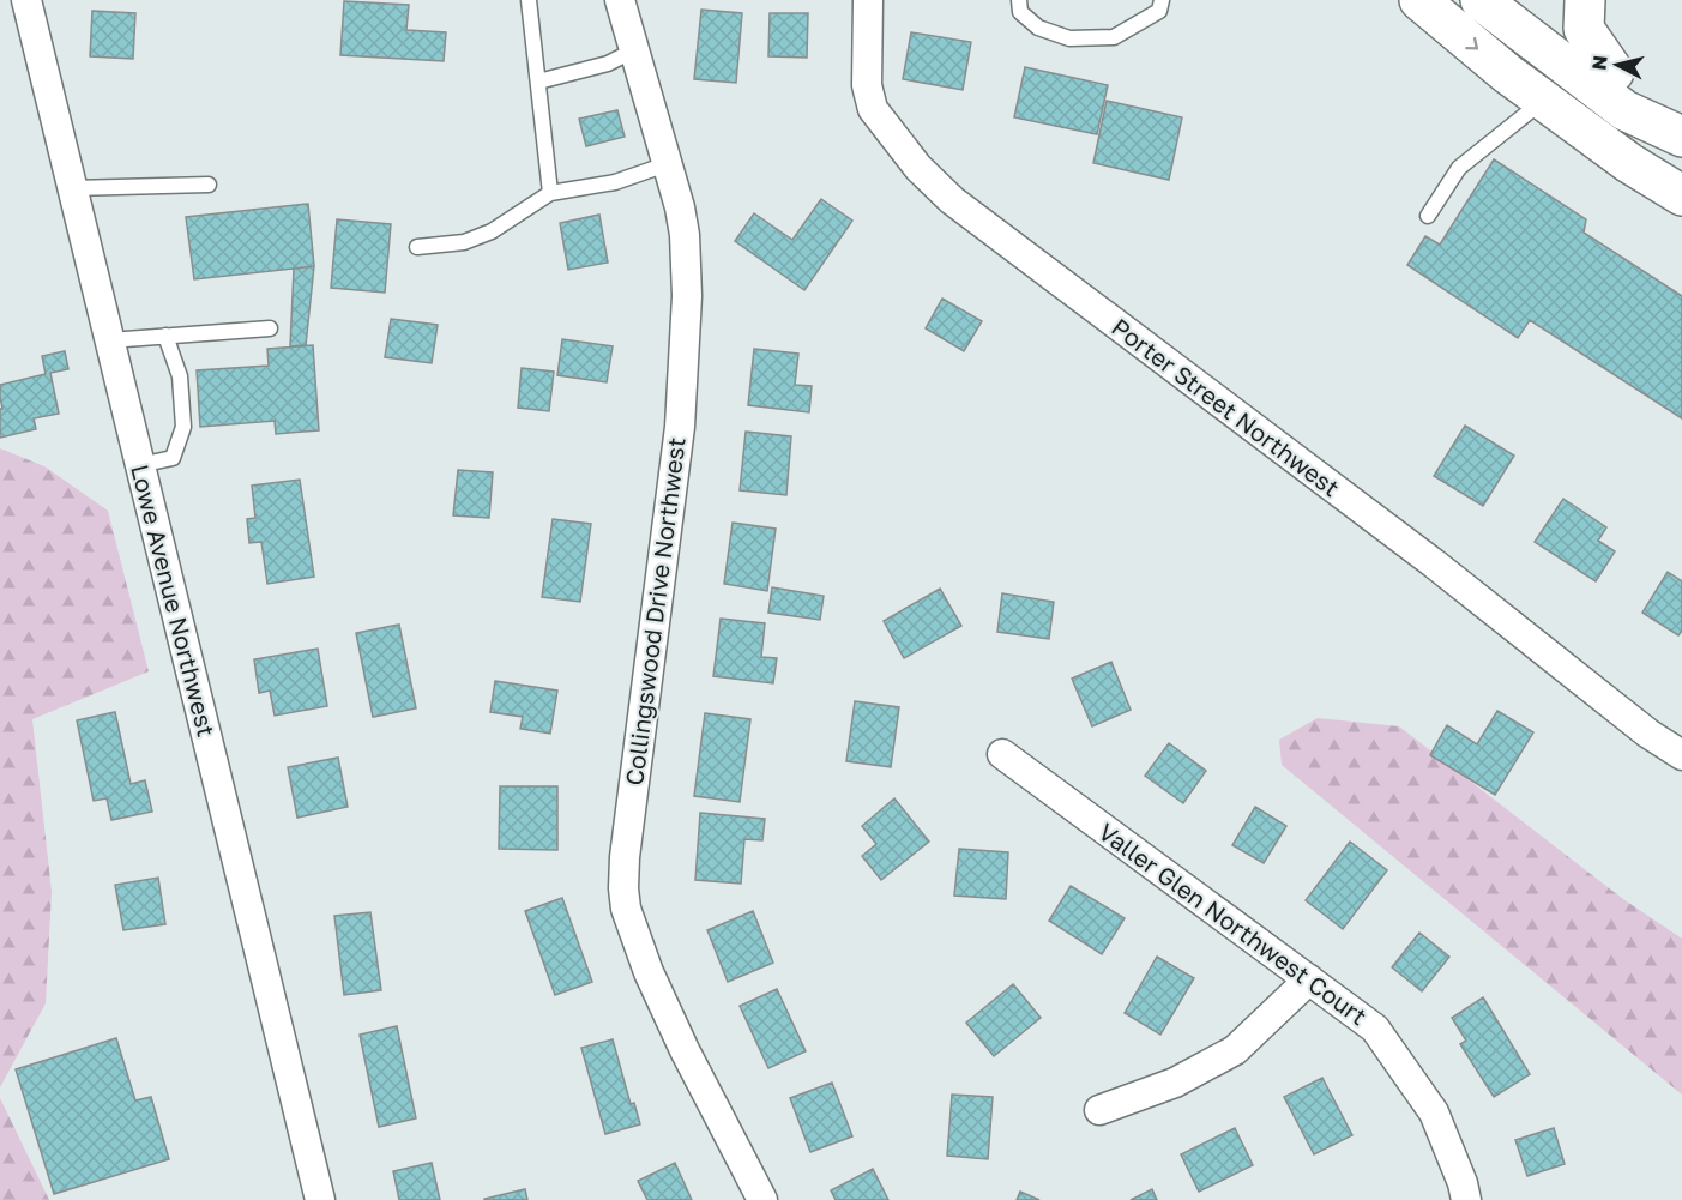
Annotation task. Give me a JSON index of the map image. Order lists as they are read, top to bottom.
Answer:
{
  "streets": {
    "street": [
      "Porter Street Northwest",
      "Lowe Avenue Northwest",
      "Collingswood Drive Northwest",
      "Valler Glen Northwest Court"
    ]
  },
  "north": "left"
}
